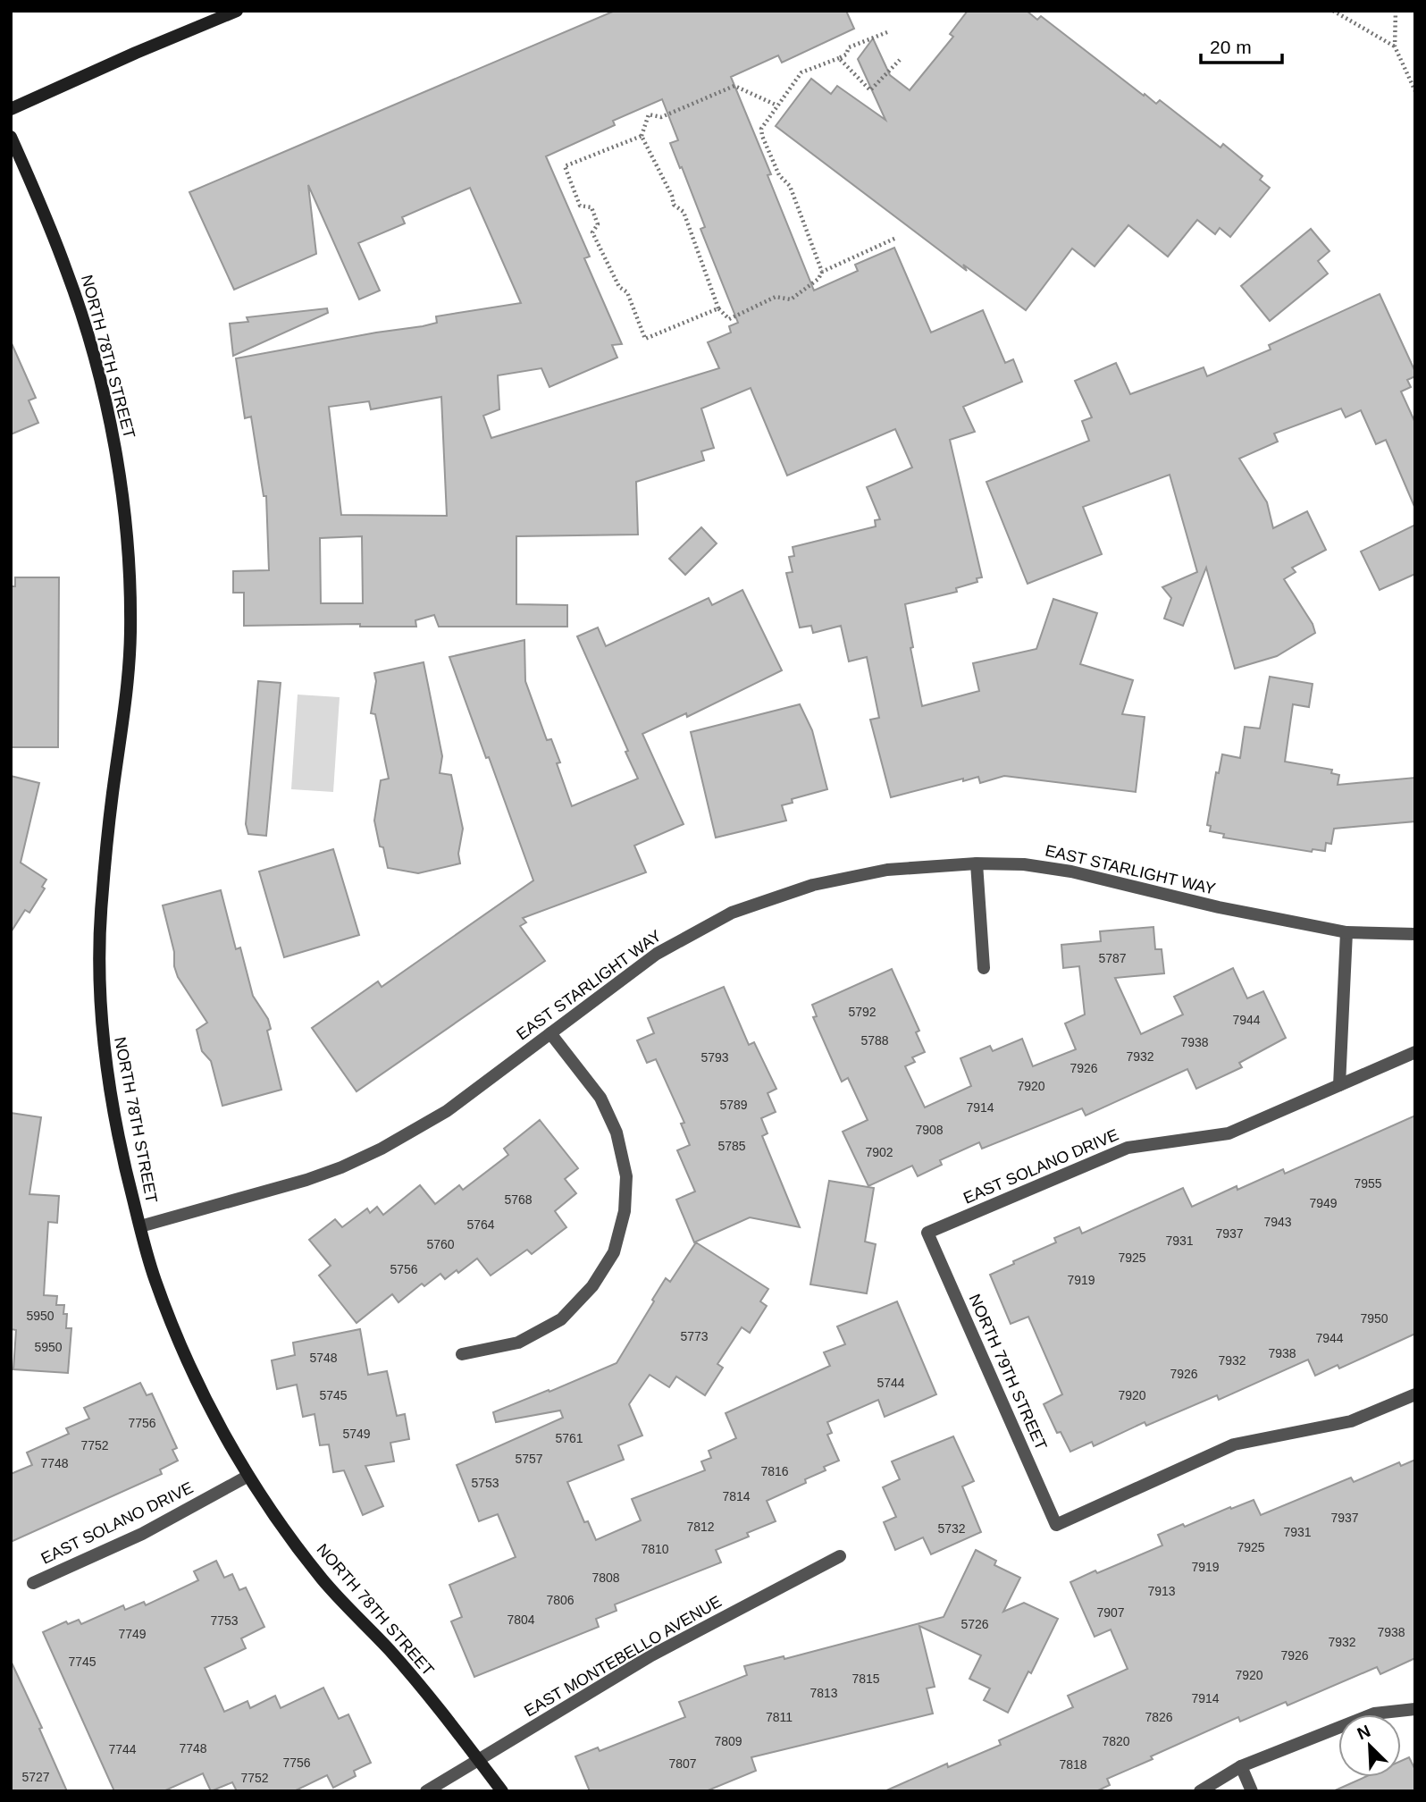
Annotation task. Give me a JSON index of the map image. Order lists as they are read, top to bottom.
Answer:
{
  "streets": {
    "street": [
      "NORTH 78TH STREET",
      "EAST STARLIGHT WAY",
      "EAST SOLANO DRIVE",
      "NORTH 79TH STREET",
      "EAST MONTEBELLO AVENUE"
    ]
  },
  "crossings": [
    ["NORTH 78TH STREET", "EAST STARLIGHT WAY"],
    ["NORTH 78TH STREET", "EAST SOLANO DRIVE"],
    ["NORTH 78TH STREET", "EAST MONTEBELLO AVENUE"],
    ["EAST SOLANO DRIVE", "NORTH 79TH STREET"]
  ],
  "house_numbers": [
    "5787",
    "5792",
    "7944",
    "5788",
    "7938",
    "7932",
    "5793",
    "7926",
    "7920",
    "5789",
    "7914",
    "7908",
    "5785",
    "7902",
    "7955",
    "5768",
    "7949",
    "7943",
    "5764",
    "7937",
    "7931",
    "5760",
    "7925",
    "5756",
    "7919",
    "5950",
    "7950",
    "5773",
    "7944",
    "5950",
    "7938",
    "5748",
    "7932",
    "7926",
    "5744",
    "5745",
    "7920",
    "7756",
    "5749",
    "5761",
    "7752",
    "5757",
    "7748",
    "7816",
    "5753",
    "7814",
    "7937",
    "7812",
    "5732",
    "7931",
    "7925",
    "7810",
    "7919",
    "7808",
    "7913",
    "7806",
    "7907",
    "7804",
    "7753",
    "5726",
    "7938",
    "7749",
    "7932",
    "7926",
    "7745",
    "7920",
    "7815",
    "7813",
    "7914",
    "7811",
    "7826",
    "7809",
    "7820",
    "7748",
    "7744",
    "7756",
    "7807",
    "7818",
    "5727",
    "7752"
  ],
  "scale_bar": "20 m",
  "north": "top left"
}
